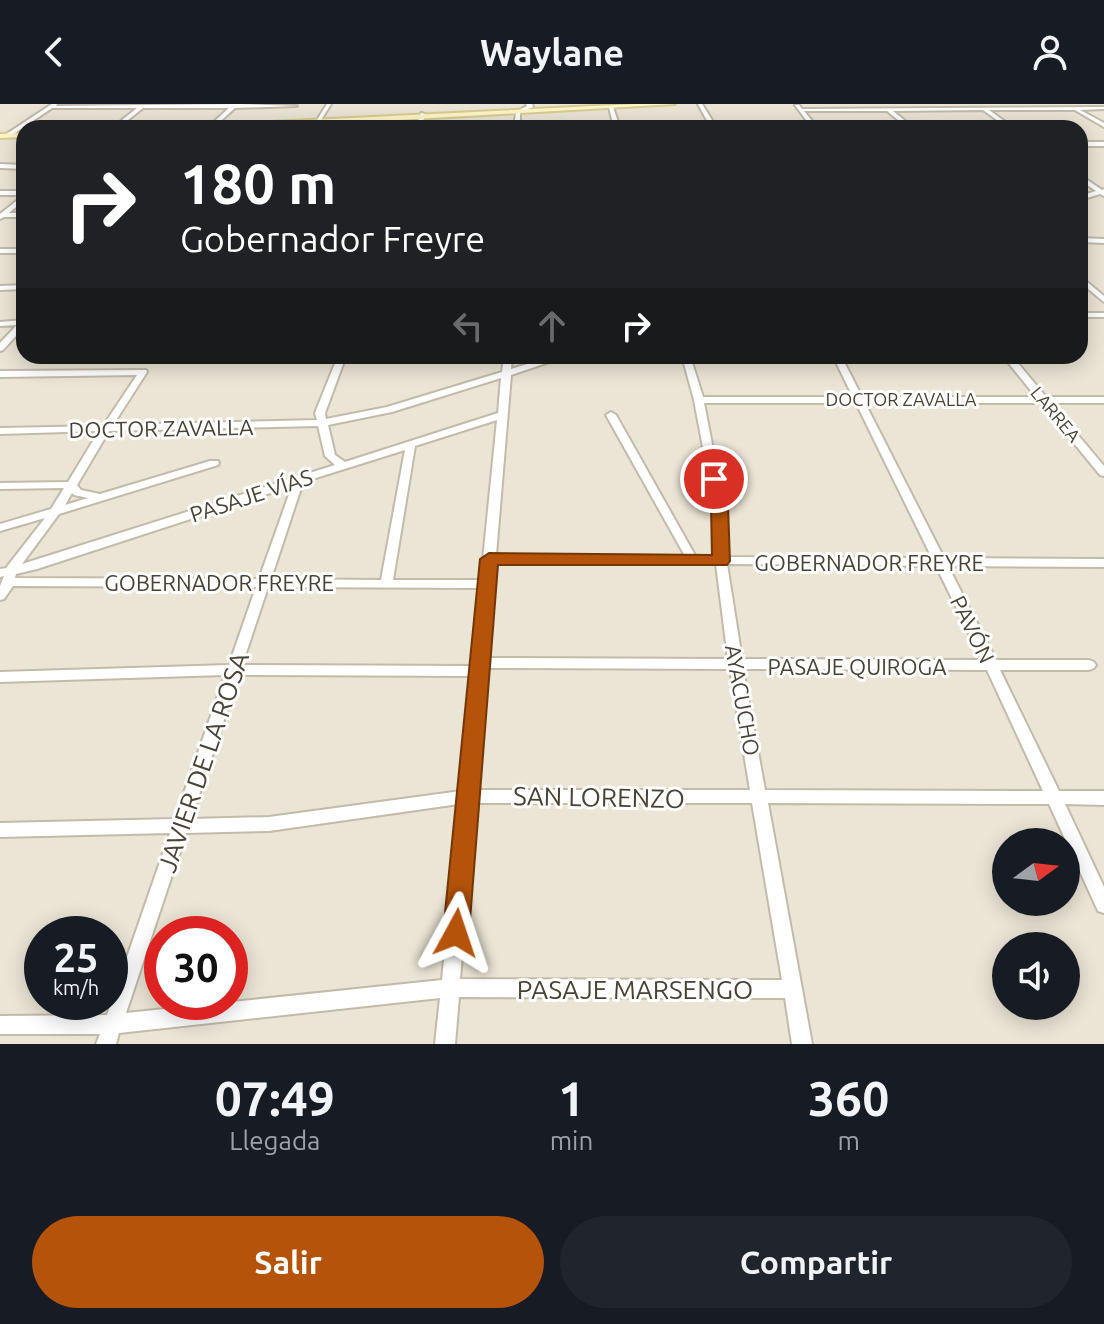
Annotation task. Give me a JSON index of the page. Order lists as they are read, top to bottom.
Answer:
{
  "streets": {
    "street": [
      "DOCTOR ZAVALLA",
      "LARREA",
      "PASAJE VÍAS",
      "GOBERNADOR FREYRE",
      "PAVÓN",
      "PASAJE QUIROGA",
      "AYACUCHO",
      "JAVIER DE LA ROSA",
      "SAN LORENZO",
      "PASAJE MARSENGO"
    ]
  },
  "crossings": [
    ["DOCTOR ZAVALLA", "LARREA"],
    ["DOCTOR ZAVALLA", "PAVÓN"],
    ["DOCTOR ZAVALLA", "AYACUCHO"],
    ["PASAJE VÍAS", "GOBERNADOR FREYRE"],
    ["PASAJE VÍAS", "JAVIER DE LA ROSA"],
    ["GOBERNADOR FREYRE", "PAVÓN"],
    ["GOBERNADOR FREYRE", "AYACUCHO"],
    ["GOBERNADOR FREYRE", "JAVIER DE LA ROSA"],
    ["PAVÓN", "PASAJE QUIROGA"],
    ["PAVÓN", "SAN LORENZO"],
    ["PASAJE QUIROGA", "AYACUCHO"],
    ["PASAJE QUIROGA", "JAVIER DE LA ROSA"],
    ["AYACUCHO", "SAN LORENZO"],
    ["AYACUCHO", "PASAJE MARSENGO"],
    ["JAVIER DE LA ROSA", "SAN LORENZO"],
    ["JAVIER DE LA ROSA", "PASAJE MARSENGO"]
  ],
  "north": "right",
  "page": {
    "header": "Waylane",
    "turn": ["180 m", "Gobernador Freyre"],
    "speed": "25 km/h",
    "limit": "30",
    "eta": [
      "07:49",
      "Llegada",
      "1",
      "min",
      "360",
      "m"
    ],
    "buttons": ["Salir", "Compartir"]
  }
}
